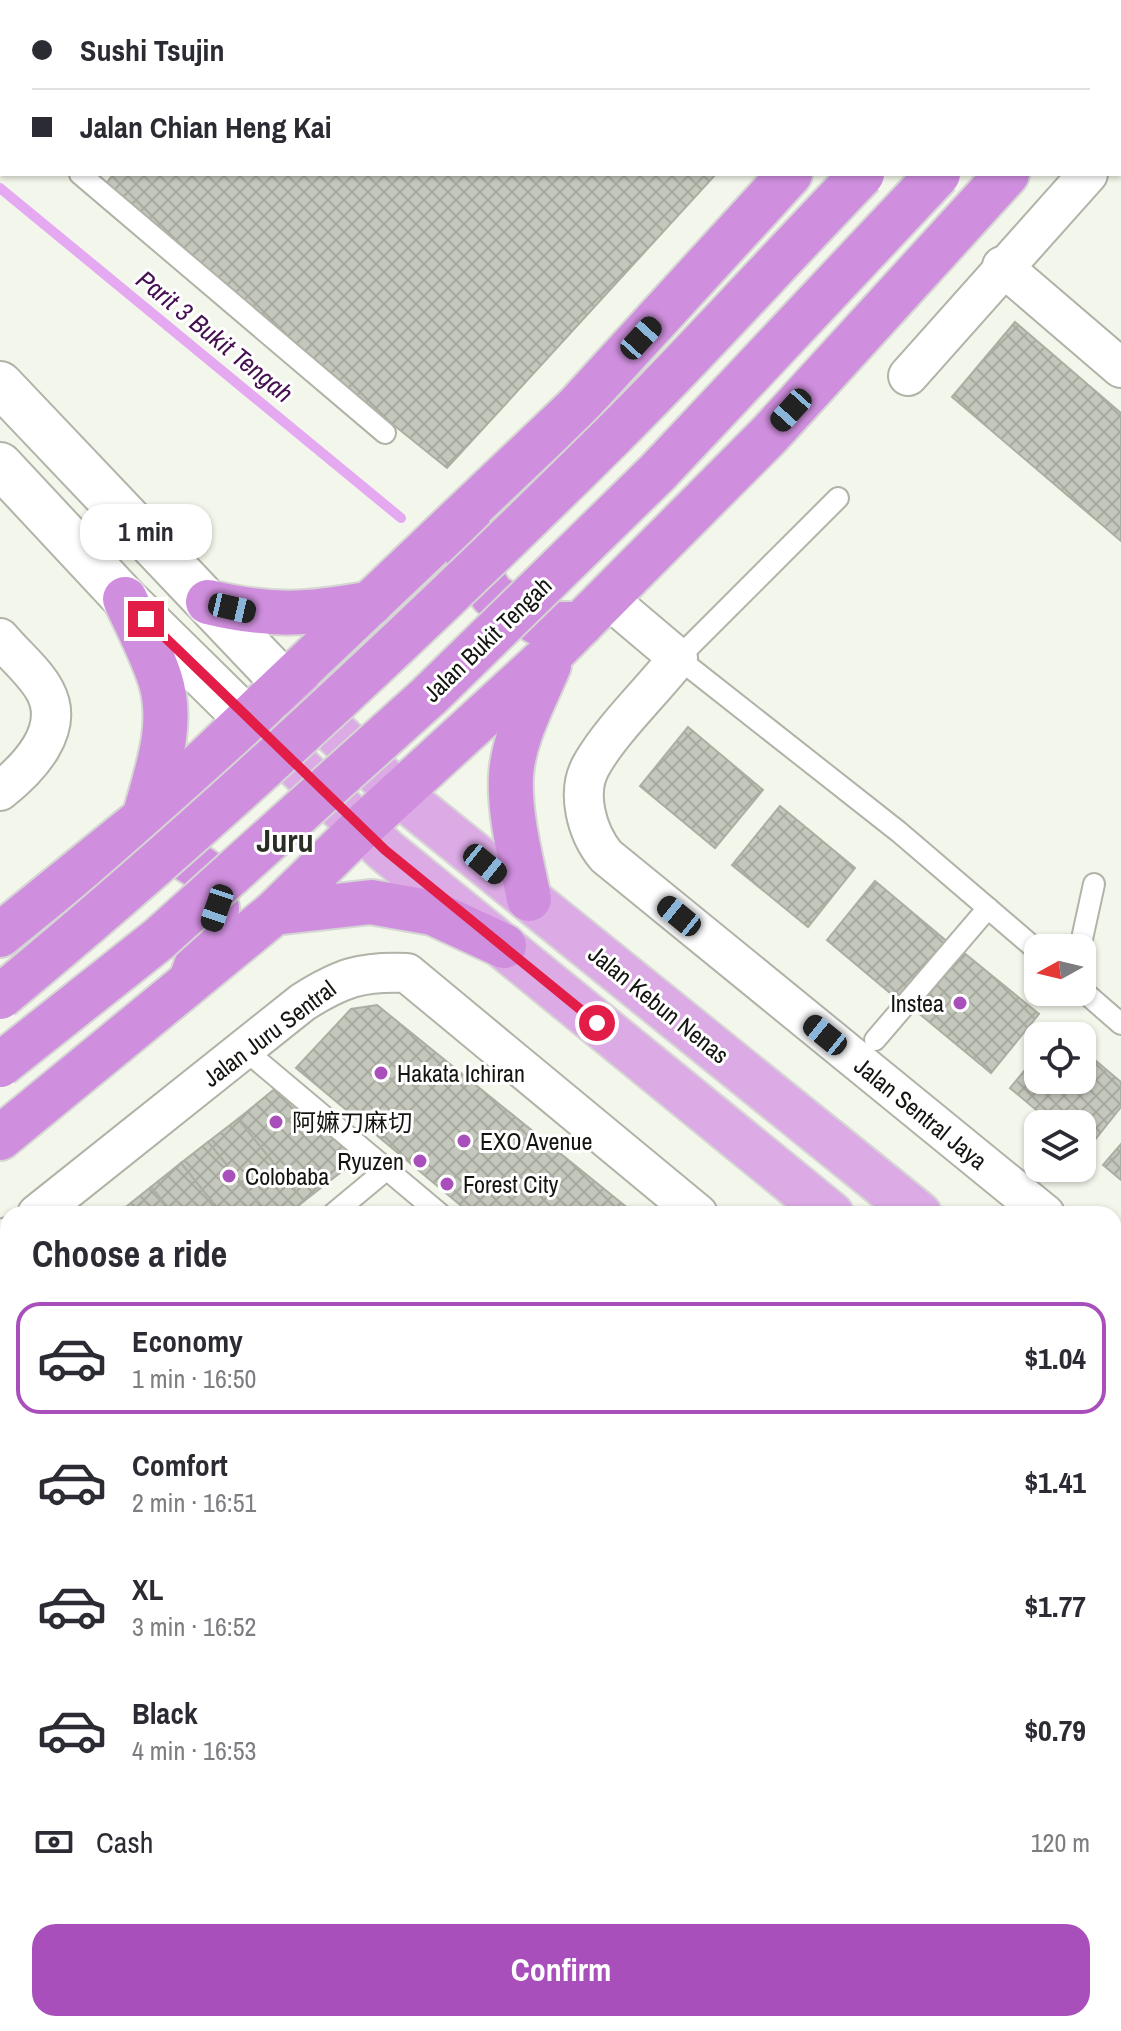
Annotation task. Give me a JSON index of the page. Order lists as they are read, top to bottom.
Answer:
{
  "streets": {
    "highway": ["Jalan Bukit Tengah"],
    "main road": ["Jalan Kebun Nenas"],
    "street": ["Jalan Juru Sentral", "Jalan Sentral Jaya"]
  },
  "districts": ["Juru"],
  "water": ["Parit 3 Bukit Tengah"],
  "places": [
    "Instea",
    "Hakata Ichiran",
    "阿嫲刀麻切",
    "EXO Avenue",
    "Ryuzen",
    "Colobaba",
    "Forest City"
  ],
  "north": "left",
  "page": {
    "banner": ["Sushi Tsujin", "Jalan Chian Heng Kai"],
    "bubble": "1 min",
    "heading": "Choose a ride",
    "list": [
      {
        "name": "Economy",
        "note": "1 min · 16:50",
        "value": "$1.04"
      },
      {
        "name": "Comfort",
        "note": "2 min · 16:51",
        "value": "$1.41"
      },
      {
        "name": "XL",
        "note": "3 min · 16:52",
        "value": "$1.77"
      },
      {
        "name": "Black",
        "note": "4 min · 16:53",
        "value": "$0.79"
      }
    ],
    "pay": ["Cash", "120 m"],
    "buttons": "Confirm"
  }
}
